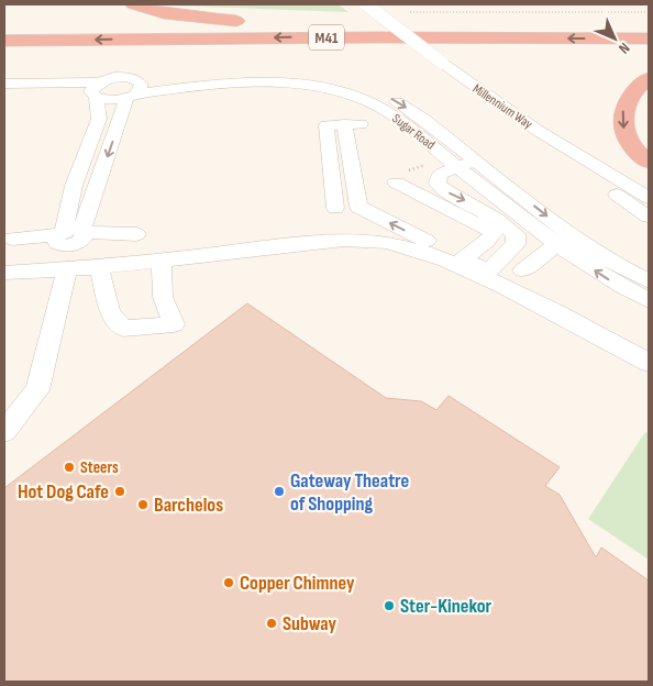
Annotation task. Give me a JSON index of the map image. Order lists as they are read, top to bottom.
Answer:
{
  "streets": {
    "highway": ["M41"],
    "street": ["Millennium Way", "Sugar Road"]
  },
  "places": [
    "Steers",
    "Hot Dog Cafe",
    "Gateway Theatre of Shopping",
    "Barchelos",
    "Copper Chimney",
    "Ster-Kinekor",
    "Subway"
  ],
  "north": "bottom right"
}
